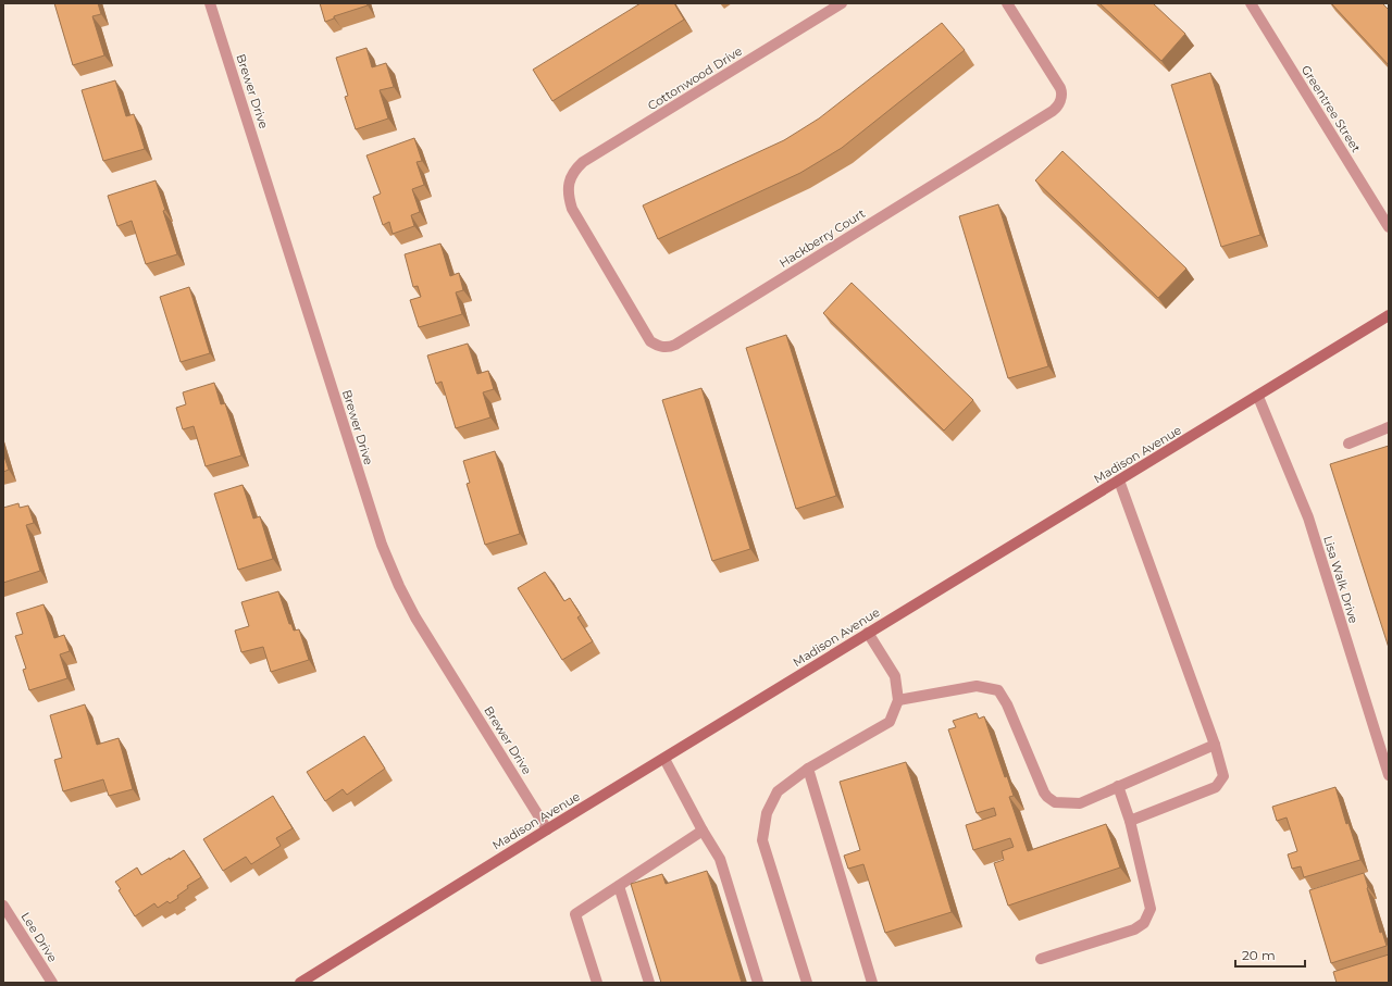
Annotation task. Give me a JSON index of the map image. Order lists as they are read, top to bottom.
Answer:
{
  "streets": {
    "main road": ["Madison Avenue"],
    "street": [
      "Cottonwood Drive",
      "Brewer Drive",
      "Greentree Street",
      "Hackberry Court",
      "Lisa Walk Drive",
      "Lee Drive"
    ]
  },
  "crossings": [
    ["Cottonwood Drive", "Hackberry Court"],
    ["Brewer Drive", "Madison Avenue"],
    ["Madison Avenue", "Lisa Walk Drive"]
  ],
  "scale_bar": "20 m"
}
